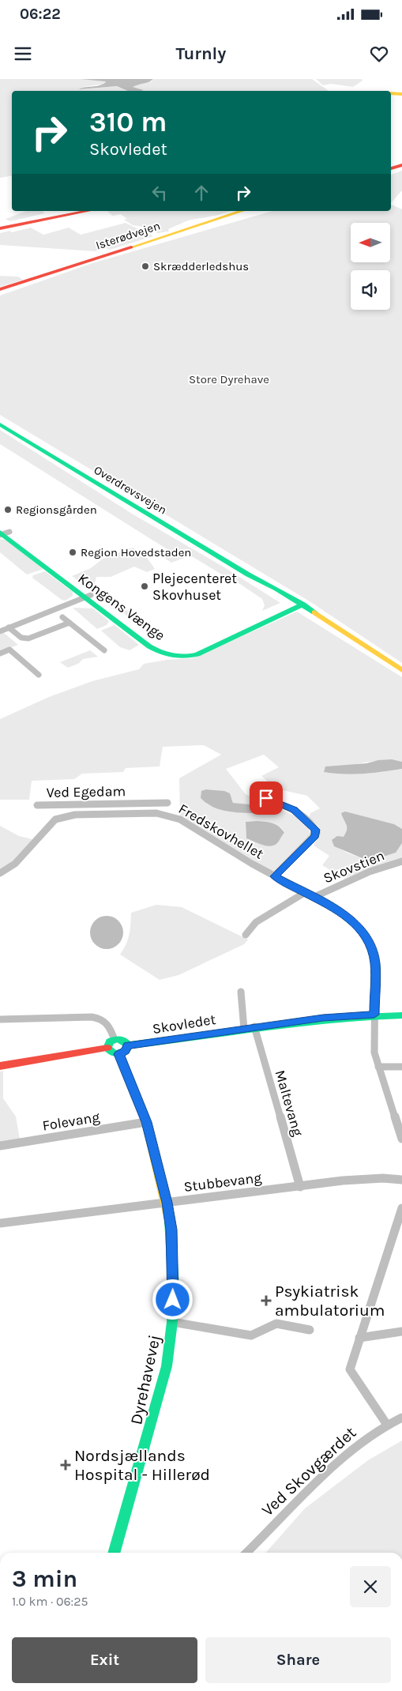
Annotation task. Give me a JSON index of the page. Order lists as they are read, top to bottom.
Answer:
{
  "streets": {
    "main road": [
      "Isterødvejen",
      "Overdrevsvejen",
      "Kongens Vænge",
      "Skovledet",
      "Dyrehavevej"
    ],
    "street": [
      "Ved Egedam",
      "Fredskovhellet",
      "Skovstien",
      "Maltevang",
      "Folevang",
      "Stubbevang",
      "Ved Skovgærdet"
    ]
  },
  "crossings": [
    ["Overdrevsvejen", "Kongens Vænge"],
    ["Ved Egedam", "Fredskovhellet"],
    ["Fredskovhellet", "Skovstien"],
    ["Fredskovhellet", "Skovledet"],
    ["Skovledet", "Maltevang"],
    ["Skovledet", "Dyrehavevej"],
    ["Maltevang", "Stubbevang"],
    ["Folevang", "Dyrehavevej"],
    ["Stubbevang", "Dyrehavevej"]
  ],
  "parks": ["Store Dyrehave"],
  "places": {
    "other": [
      "Skrædderledshus",
      "Regionsgården",
      "Region Hovedstaden",
      "Plejecenteret Skovhuset"
    ],
    "health": ["Psykiatrisk ambulatorium", "Nordsjællands Hospital - Hillerød"]
  },
  "north": "left",
  "page": {
    "status": "06:22",
    "header": "Turnly",
    "turn": ["310 m", "Skovledet"],
    "heading": ["3 min", "1.0 km · 06:25"],
    "buttons": ["Exit", "Share"]
  }
}
